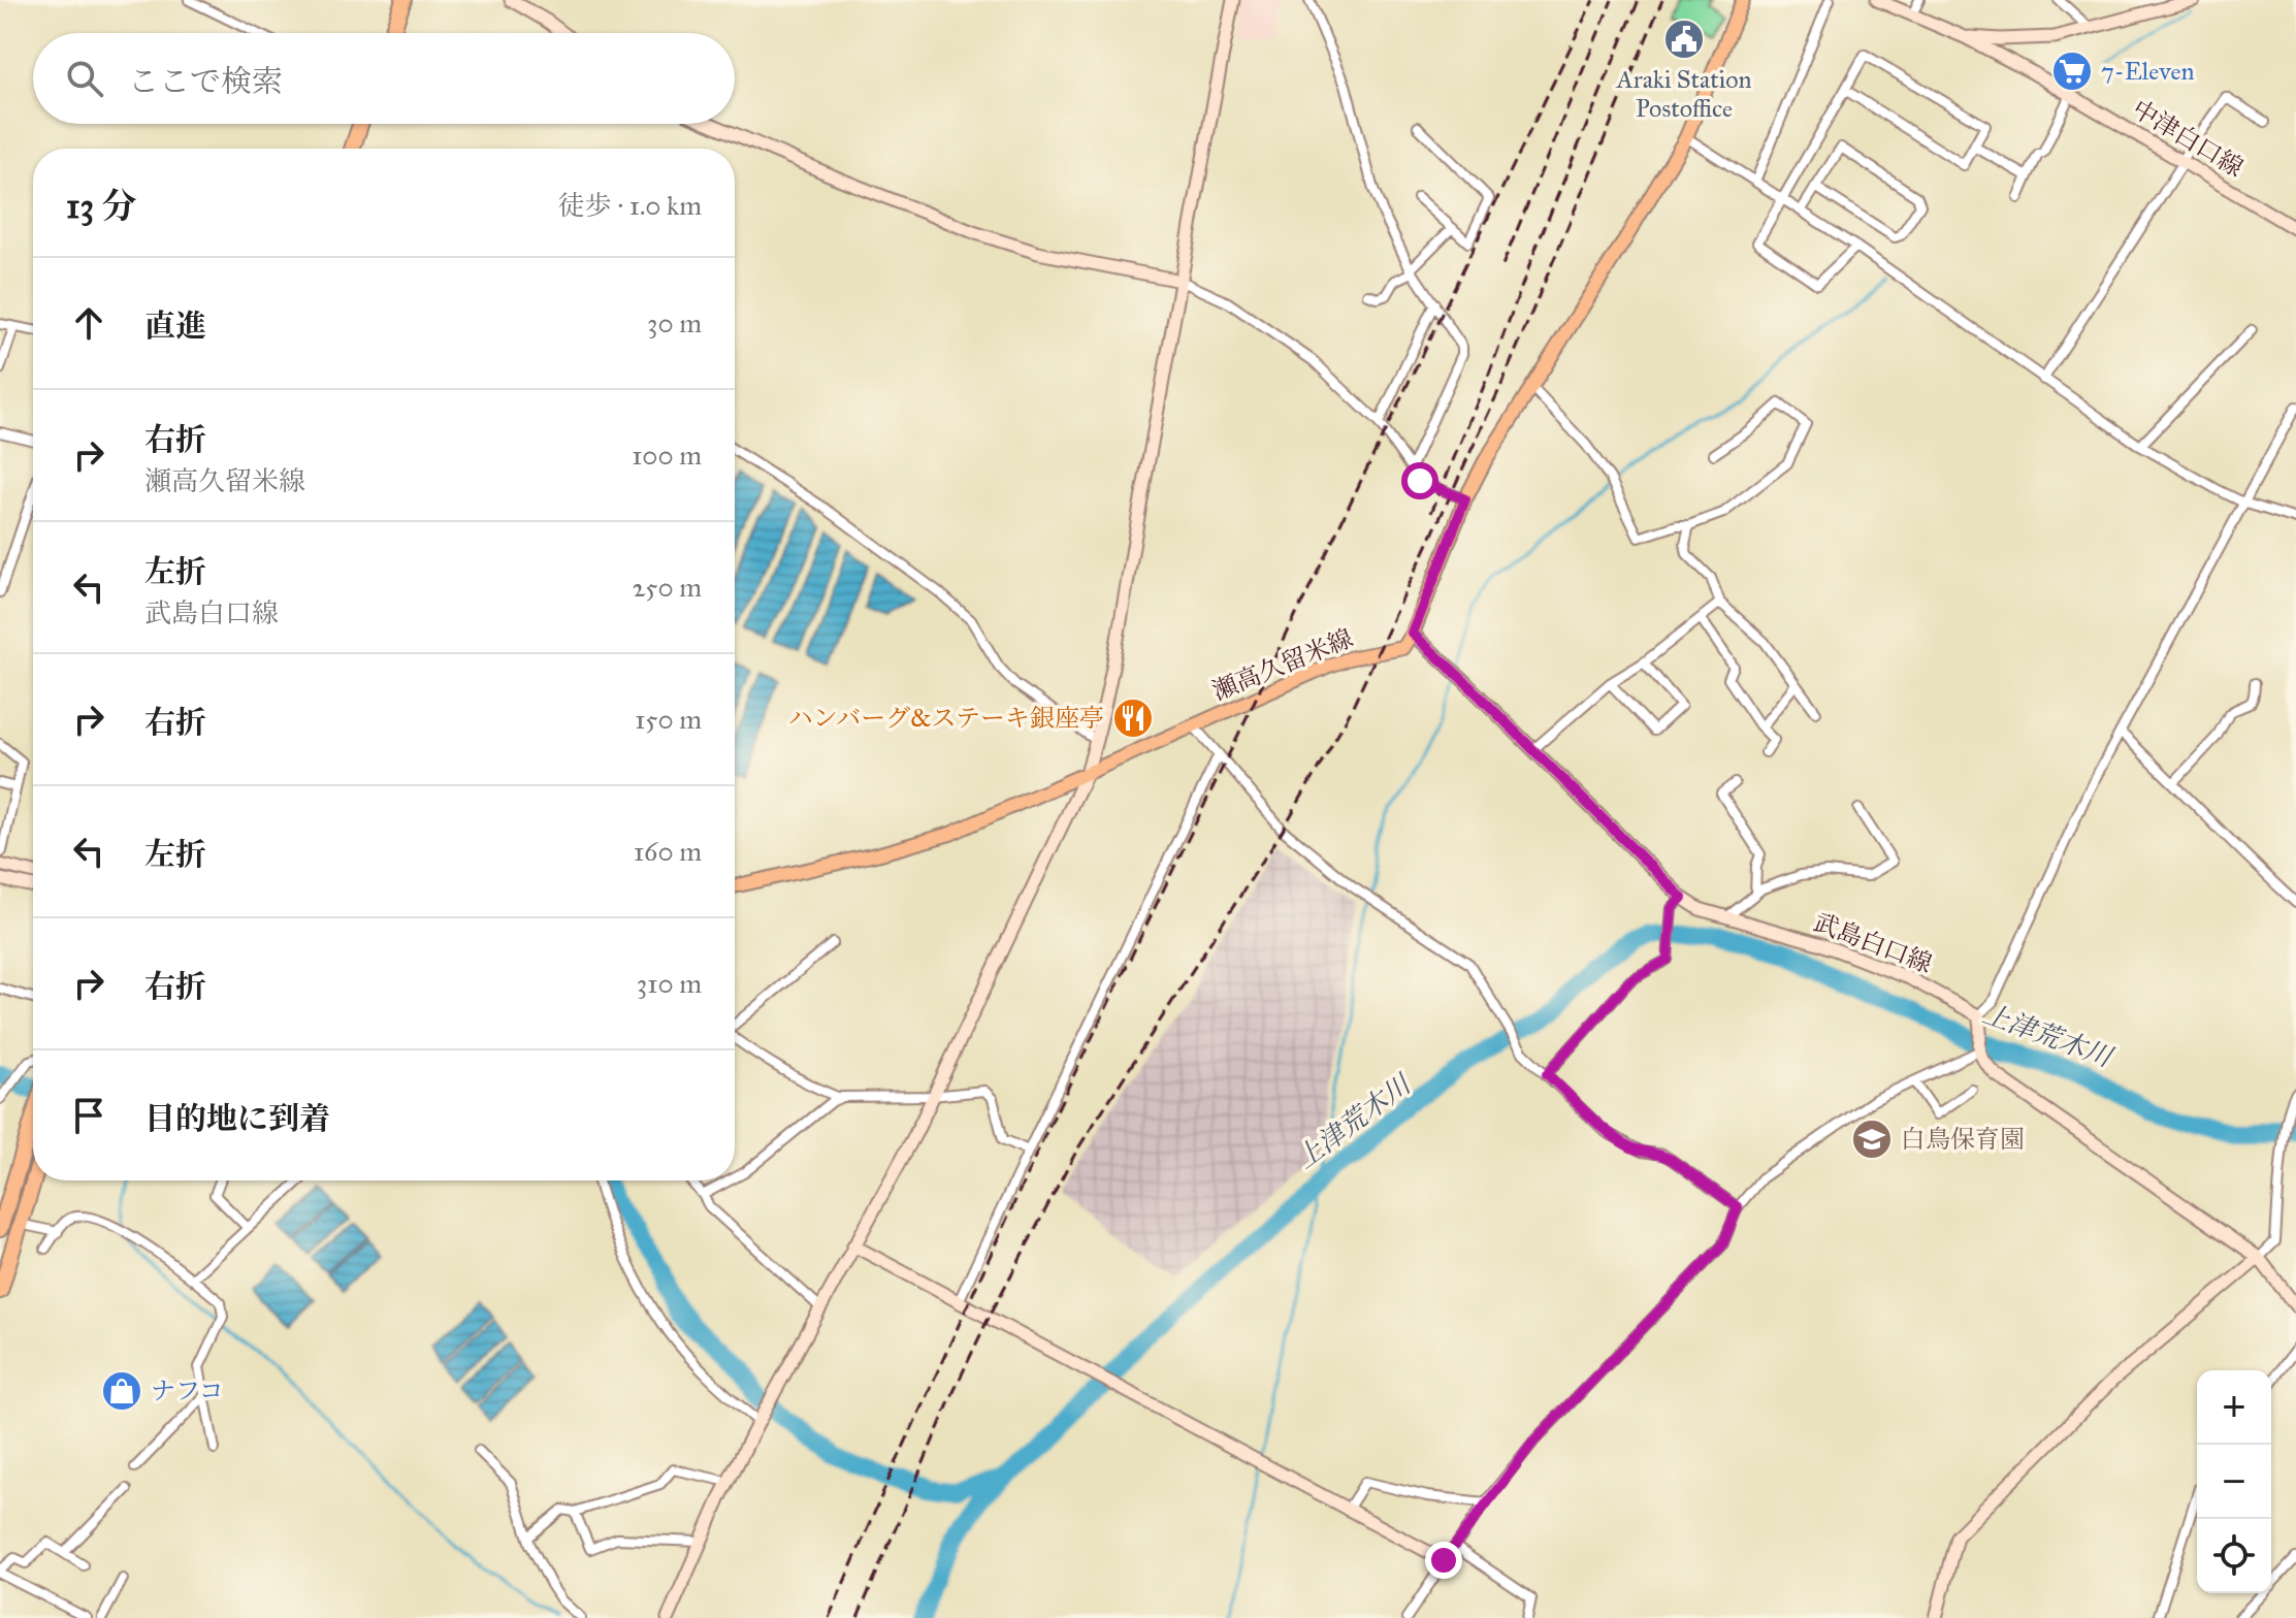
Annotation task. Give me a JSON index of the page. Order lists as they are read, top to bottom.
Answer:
{
  "streets": {
    "main road": ["瀬高久留米線"],
    "street": ["中津白口線", "武島白口線"]
  },
  "crossings": [
    ["瀬高久留米線", "武島白口線"]
  ],
  "water": ["上津荒木川"],
  "places": {
    "public building": ["Araki Station Postoffice"],
    "supermarket": ["7-Eleven"],
    "restaurant": ["ハンバーグ&ステーキ銀座亭"],
    "school or university": ["白鳥保育園"],
    "shop": ["ナフコ"]
  },
  "page": {
    "search": "ここで検索",
    "heading": ["13 分", "徒歩 · 1.0 km"],
    "list": [
      ["直進", "30 m"],
      ["右折", "瀬高久留米線", "100 m"],
      ["左折", "武島白口線", "250 m"],
      ["右折", "150 m"],
      ["左折", "160 m"],
      ["右折", "310 m"],
      "目的地に到着"
    ],
    "map_buttons": ["+", "−"]
  }
}
